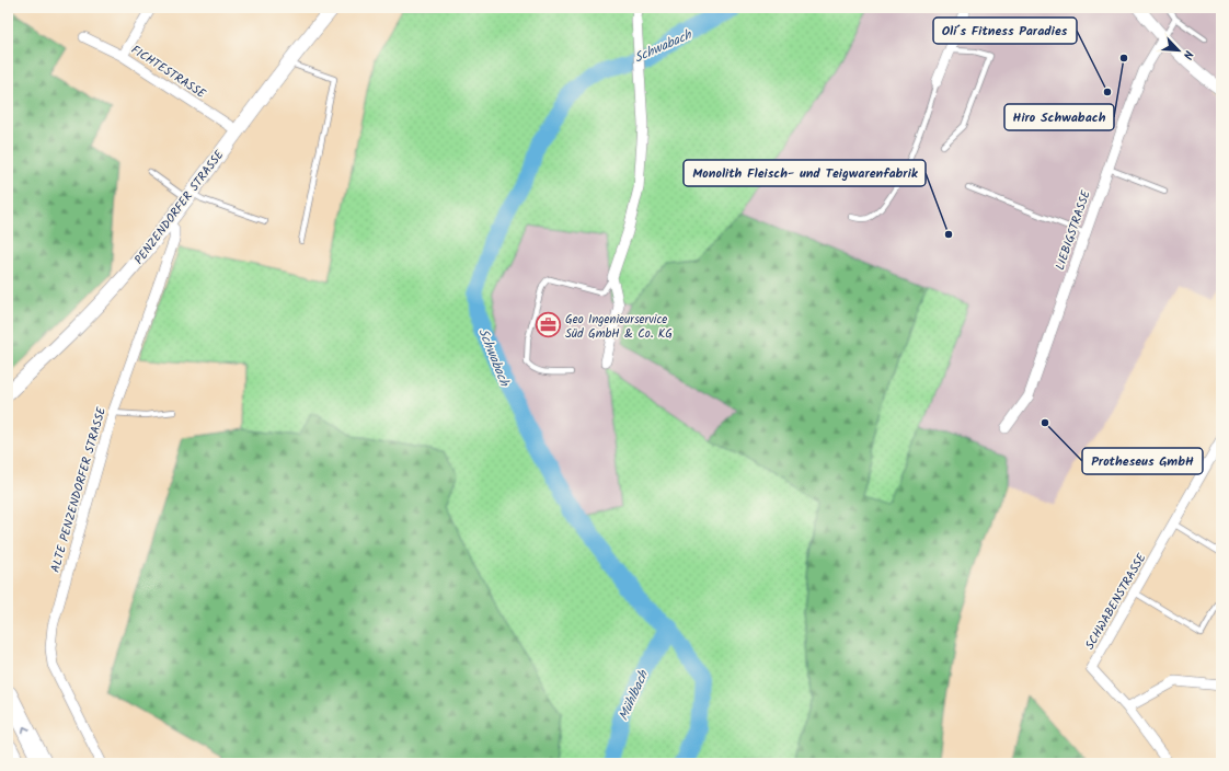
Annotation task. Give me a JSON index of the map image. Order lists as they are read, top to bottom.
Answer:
{
  "streets": {
    "main road": ["PENZENDORFER STRASSE"],
    "street": [
      "FICHTESTRASSE",
      "LIEBIGSTRASSE",
      "ALTE PENZENDORFER STRASSE",
      "SCHWABENSTRASSE"
    ]
  },
  "crossings": [
    ["FICHTESTRASSE", "PENZENDORFER STRASSE"],
    ["PENZENDORFER STRASSE", "ALTE PENZENDORFER STRASSE"]
  ],
  "water": ["Schwabach", "Mühlbach"],
  "places": {
    "other": [
      "Hiro Schwabach",
      "Oli´s Fitness Paradies",
      "Monolith Fleisch- und Teigwarenfabrik",
      "Protheseus GmbH"
    ],
    "office": ["Geo Ingenieurservice Süd GmbH & Co. KG"]
  },
  "north": "bottom right"
}
